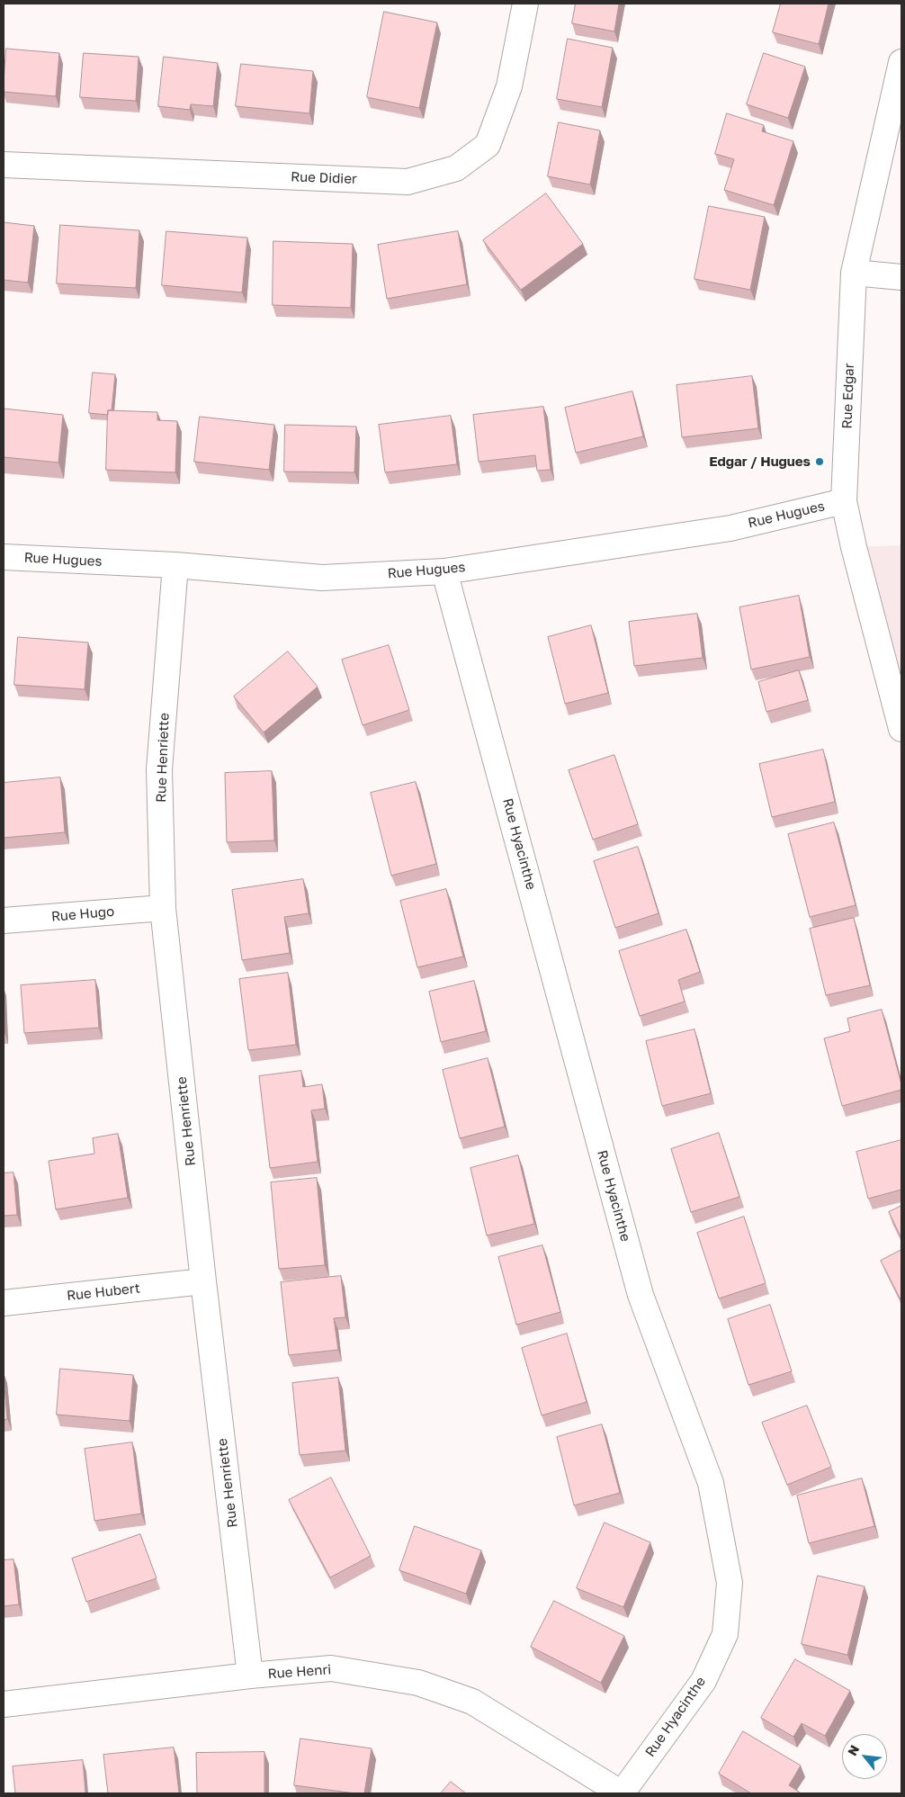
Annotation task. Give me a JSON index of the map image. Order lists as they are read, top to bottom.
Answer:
{
  "streets": {
    "street": [
      "Rue Didier",
      "Rue Edgar",
      "Rue Hugues",
      "Rue Henriette",
      "Rue Hyacinthe",
      "Rue Hugo",
      "Rue Hubert",
      "Rue Henri"
    ]
  },
  "crossings": [
    ["Rue Edgar", "Rue Hugues"],
    ["Rue Hugues", "Rue Henriette"],
    ["Rue Hugues", "Rue Hyacinthe"],
    ["Rue Henriette", "Rue Hugo"],
    ["Rue Henriette", "Rue Hubert"],
    ["Rue Henriette", "Rue Henri"],
    ["Rue Hyacinthe", "Rue Henri"]
  ],
  "places": ["Edgar / Hugues"],
  "north": "top left"
}
